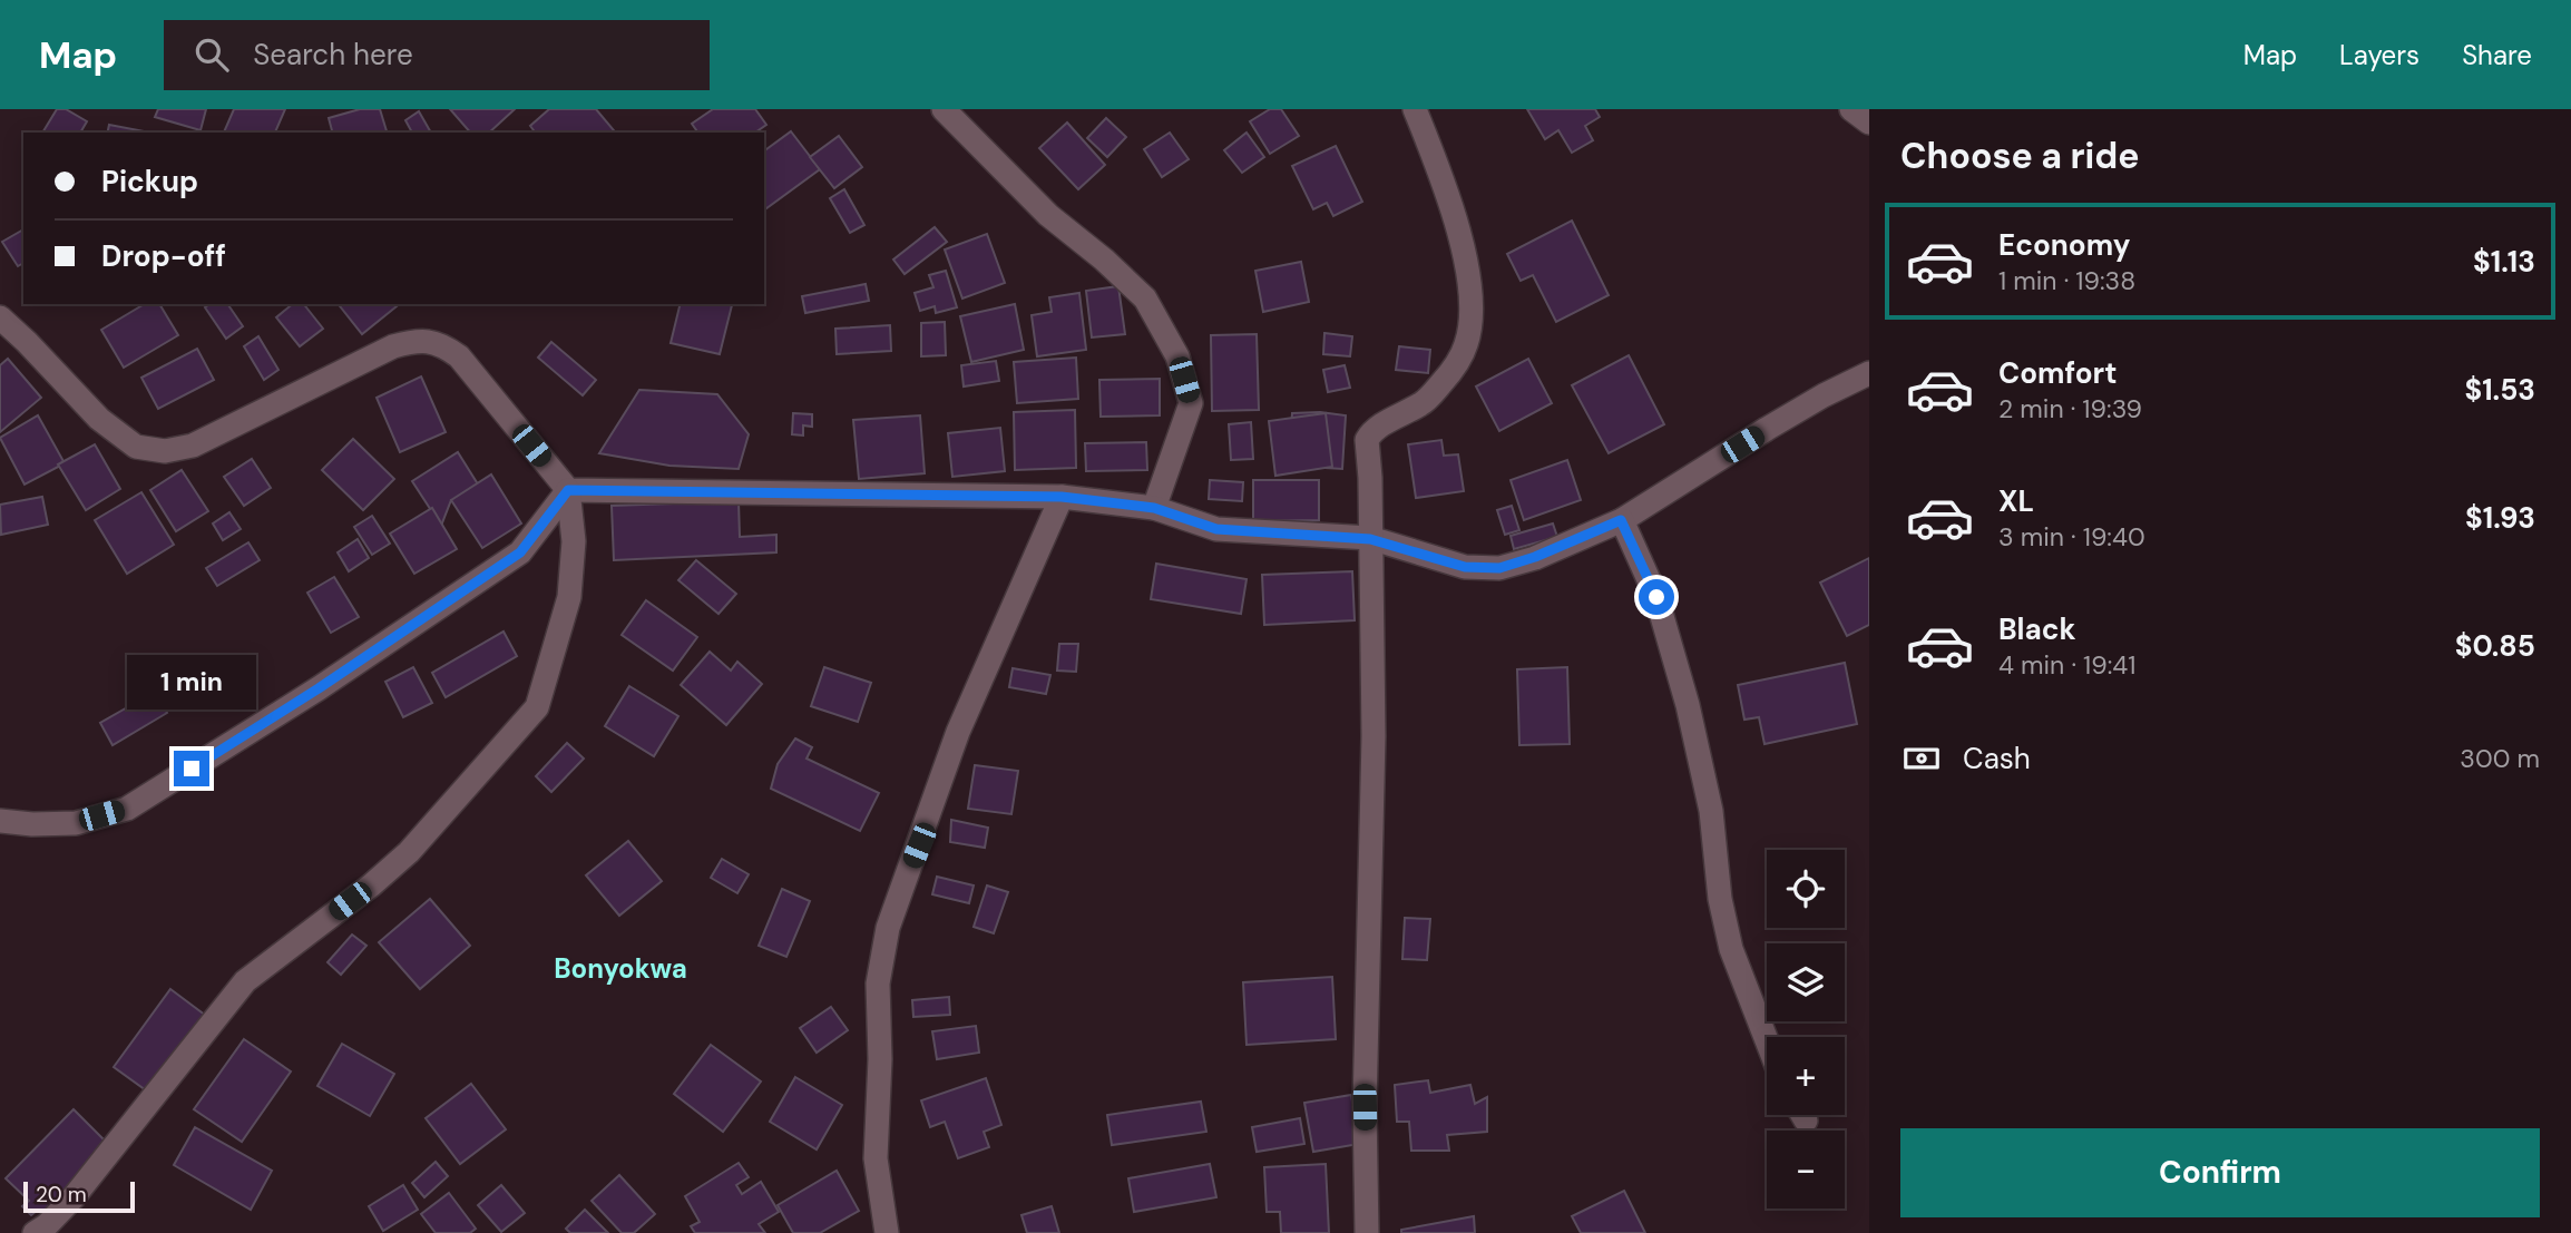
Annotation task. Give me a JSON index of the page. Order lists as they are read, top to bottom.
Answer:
{
  "districts": ["Bonyokwa"],
  "scale_bar": "20 m",
  "page": {
    "header": "Map",
    "search": "Search here",
    "nav": ["Map", "Layers", "Share"],
    "heading": "Choose a ride",
    "banner": ["Pickup", "Drop-off"],
    "list": [
      {
        "name": "Economy",
        "note": "1 min · 19:38",
        "value": "$1.13"
      },
      {
        "name": "Comfort",
        "note": "2 min · 19:39",
        "value": "$1.53"
      },
      {
        "name": "XL",
        "note": "3 min · 19:40",
        "value": "$1.93"
      },
      {
        "name": "Black",
        "note": "4 min · 19:41",
        "value": "$0.85"
      }
    ],
    "bubble": "1 min",
    "pay": ["Cash", "300 m"],
    "map_buttons": ["+", "−"],
    "buttons": "Confirm",
    "scale": "20 m"
  }
}
